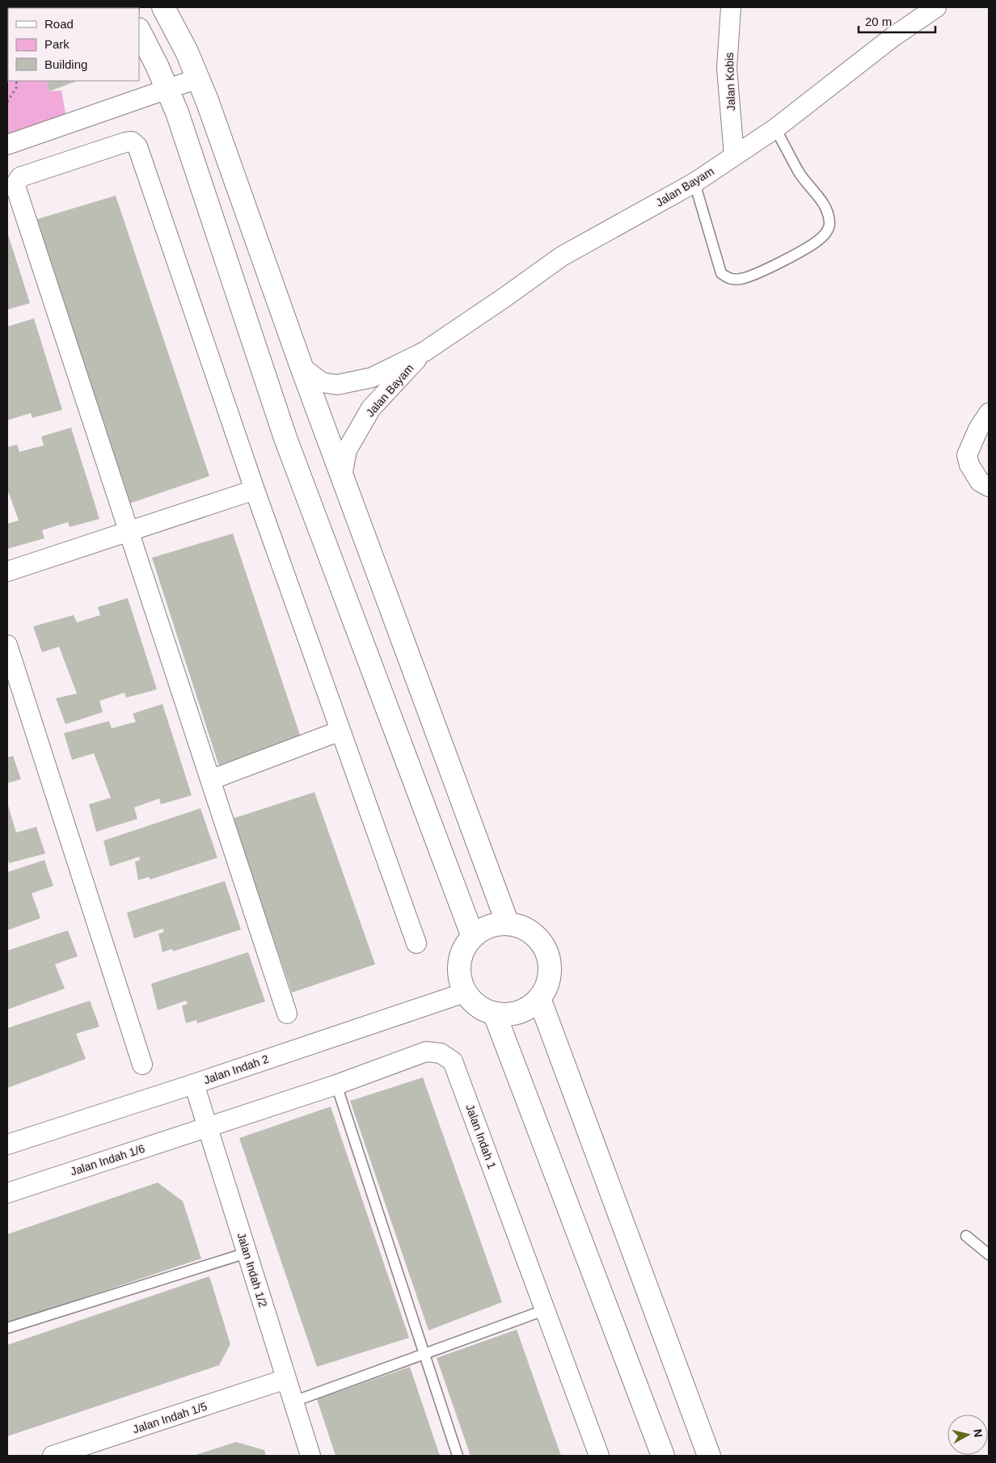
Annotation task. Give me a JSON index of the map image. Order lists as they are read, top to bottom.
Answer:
{
  "streets": {
    "street": [
      "Jalan Kobis",
      "Jalan Bayam",
      "Jalan Indah 2",
      "Jalan Indah 1",
      "Jalan Indah 1/6",
      "Jalan Indah 1/2",
      "Jalan Indah 1/5"
    ]
  },
  "crossings": [
    ["Jalan Kobis", "Jalan Bayam"],
    ["Jalan Indah 2", "Jalan Indah 1/2"],
    ["Jalan Indah 1", "Jalan Indah 1/6"],
    ["Jalan Indah 1", "Jalan Indah 1/2"],
    ["Jalan Indah 1/6", "Jalan Indah 1/2"],
    ["Jalan Indah 1/2", "Jalan Indah 1/5"]
  ],
  "legend": ["Road", "Park", "Building"],
  "scale_bar": "20 m",
  "north": "right"
}
